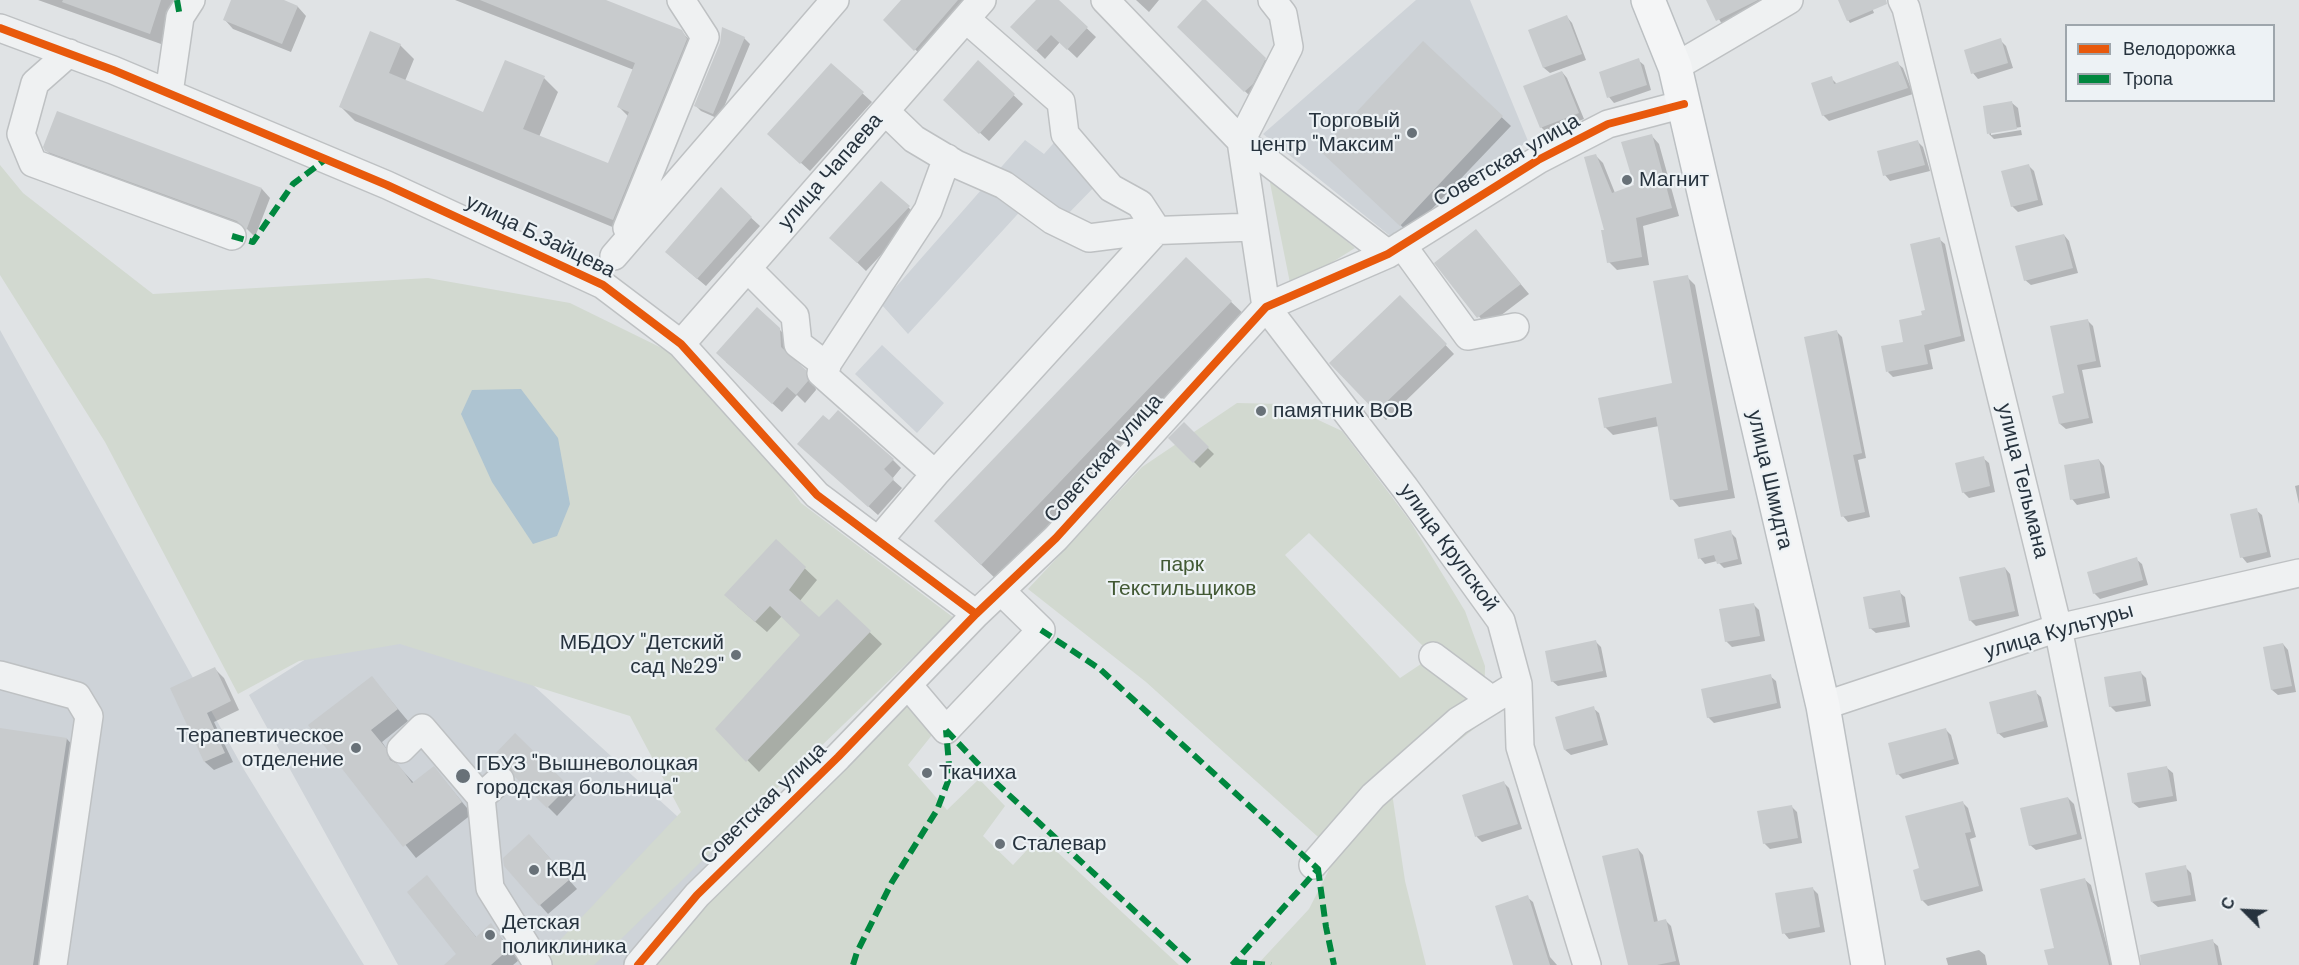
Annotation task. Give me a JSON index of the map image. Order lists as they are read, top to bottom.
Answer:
{
  "streets": {
    "main road": ["улица Шмидта"],
    "street": [
      "Советская улица",
      "улица Чапаева",
      "улица Б.Зайцева",
      "улица Тельмана",
      "улица Крупской",
      "улица Культуры"
    ]
  },
  "crossings": [
    ["Советская улица", "улица Б.Зайцева"],
    ["Советская улица", "улица Шмидта"],
    ["Советская улица", "улица Крупской"],
    ["улица Чапаева", "улица Б.Зайцева"],
    ["улица Шмидта", "улица Культуры"],
    ["улица Тельмана", "улица Культуры"]
  ],
  "parks": ["парк Текстильщиков"],
  "places": [
    "Торговый центр \"Максим\"",
    "Магнит",
    "памятник ВОВ",
    "МБДОУ \"Детский сад №29\"",
    "Терапевтическое отделение",
    "Ткачиха",
    "ГБУЗ \"Вышневолоцкая городская больница\"",
    "Сталевар",
    "КВД",
    "Детская поликлиника"
  ],
  "legend": ["Велодорожка", "Тропа"],
  "north": "top left"
}
